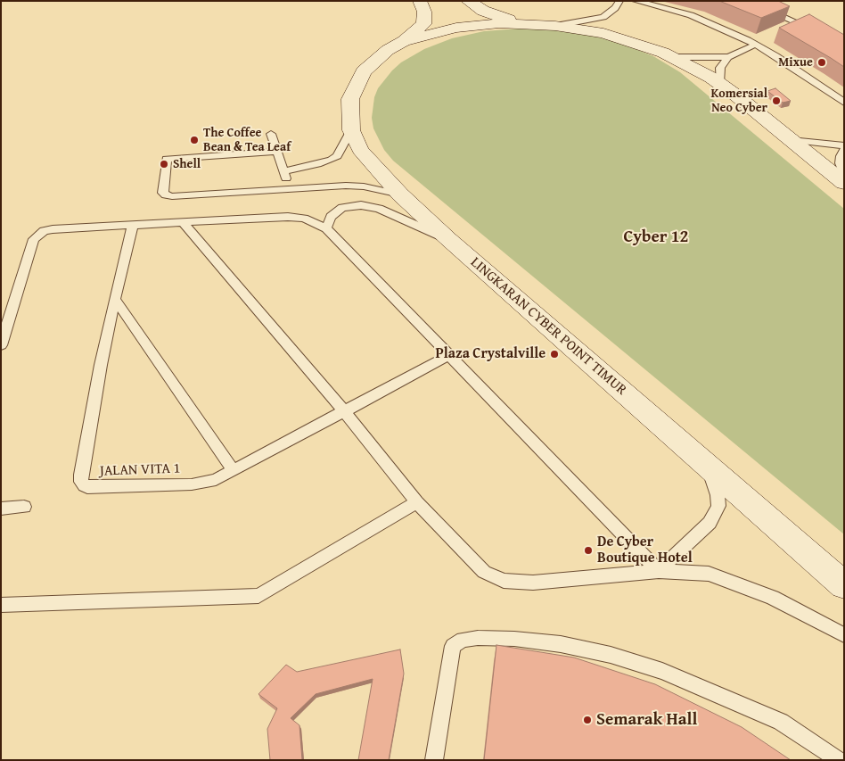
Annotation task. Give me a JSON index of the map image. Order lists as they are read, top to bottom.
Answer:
{
  "streets": {
    "main road": ["LINGKARAN CYBER POINT TIMUR"],
    "lane": ["JALAN VITA 1"]
  },
  "districts": ["Cyber 12"],
  "places": [
    "Mixue",
    "Komersial Neo Cyber",
    "The Coffee Bean & Tea Leaf",
    "Shell",
    "Plaza Crystalville",
    "De Cyber Boutique Hotel",
    "Semarak Hall"
  ]
}
